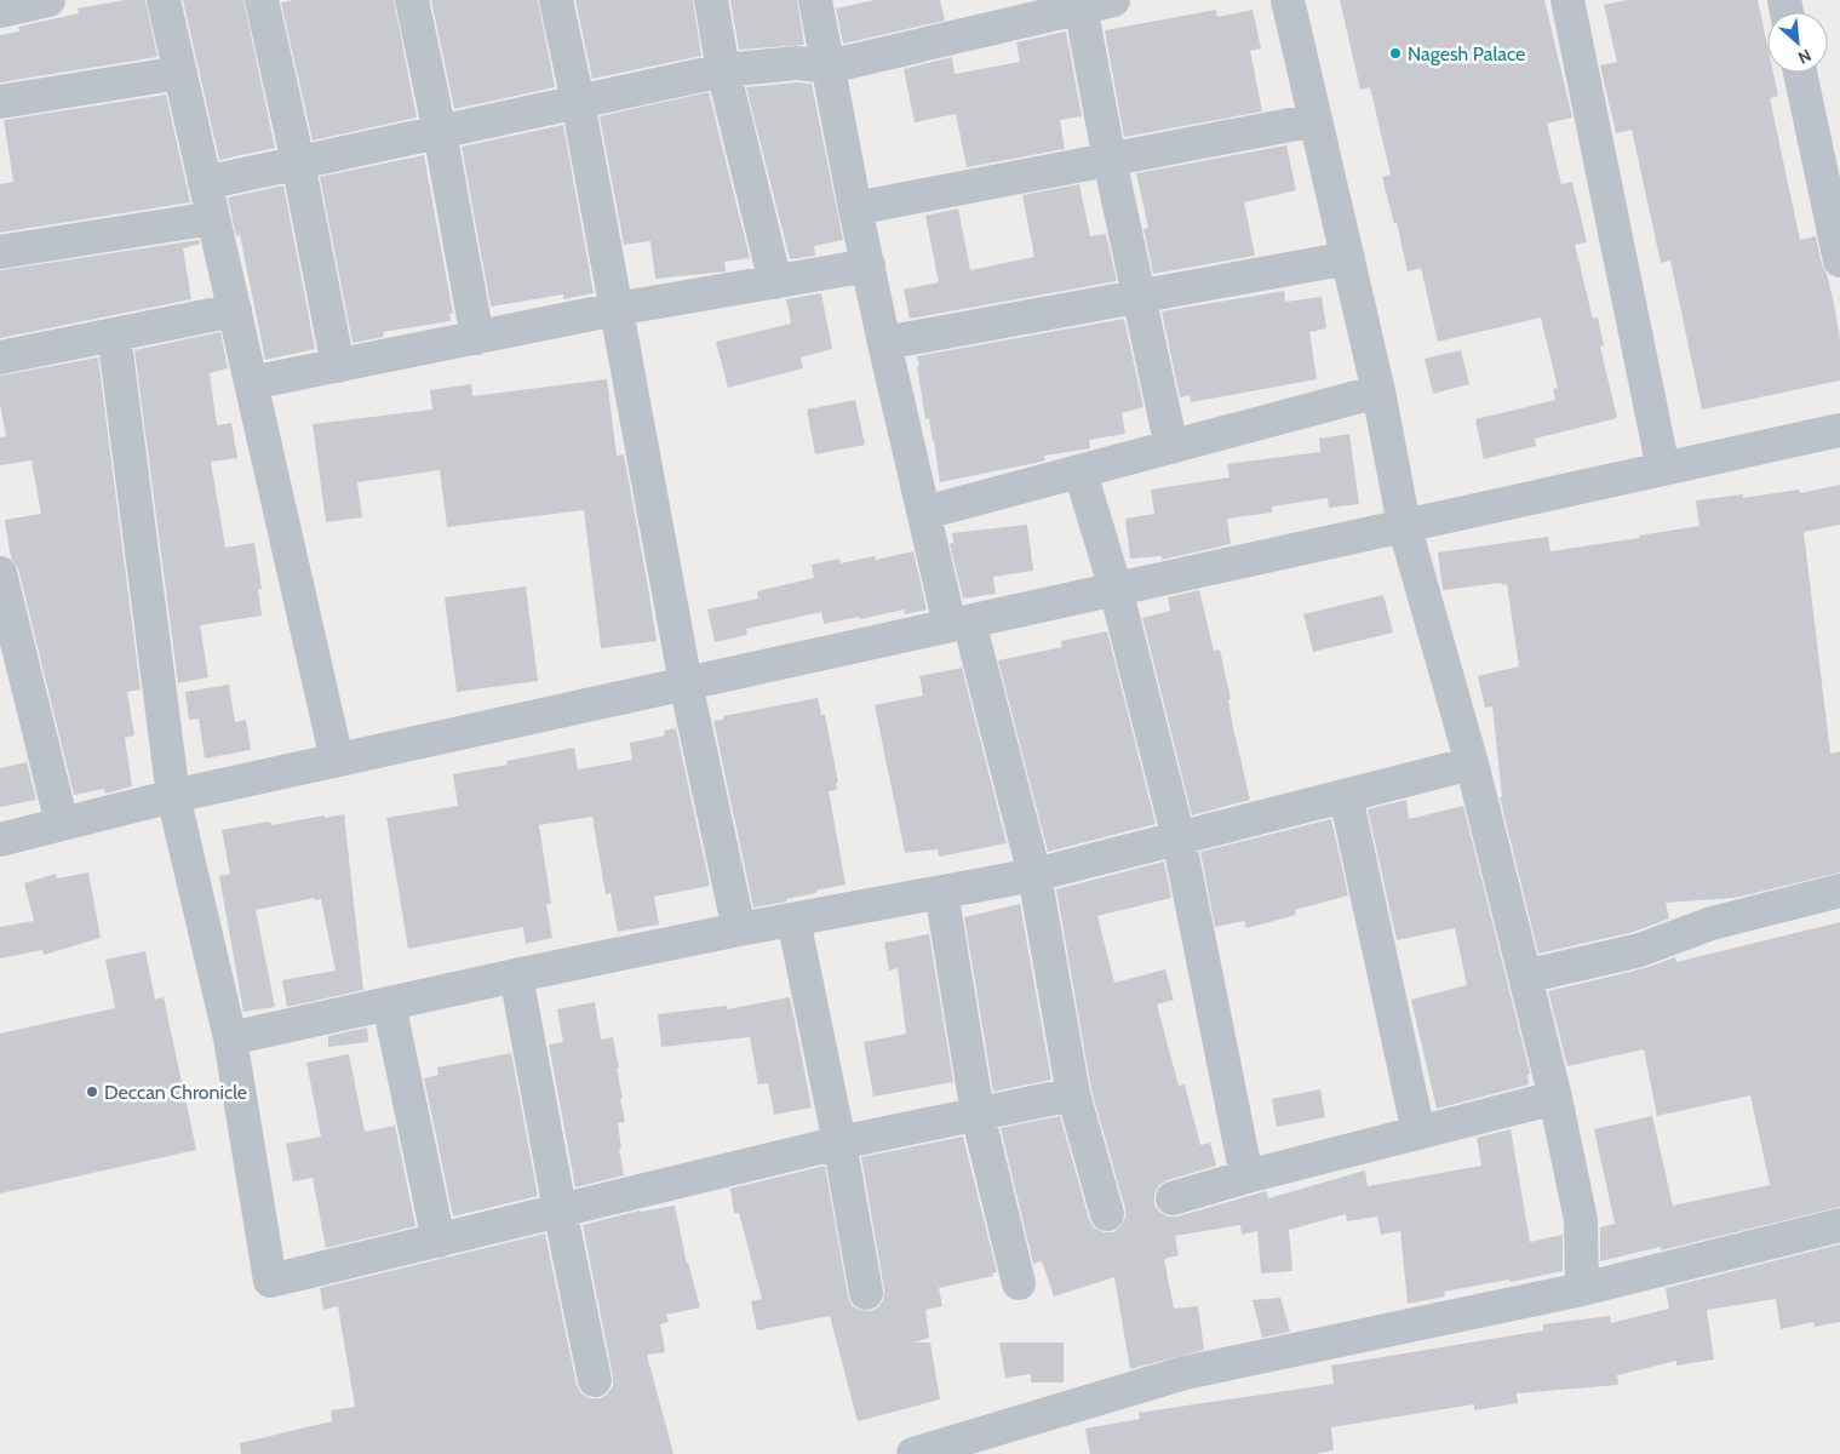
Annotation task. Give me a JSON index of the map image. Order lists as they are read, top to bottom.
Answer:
{
  "places": ["Nagesh Palace", "Deccan Chronicle"],
  "north": "bottom right"
}
